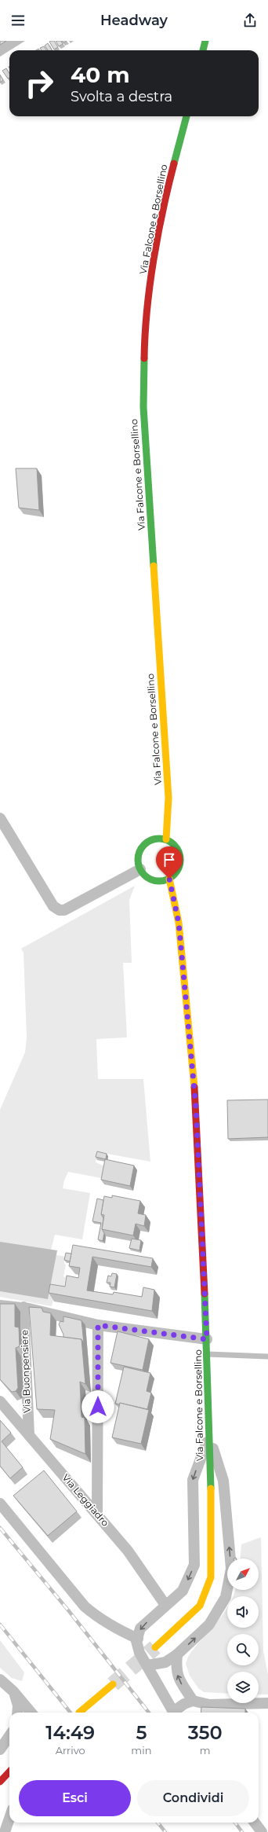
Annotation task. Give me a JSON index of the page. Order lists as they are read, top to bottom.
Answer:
{
  "streets": {
    "main road": ["Via Falcone e Borsellino"],
    "street": ["Via Buonpensiere", "Via Leggiadro"]
  },
  "crossings": [
    ["Via Buonpensiere", "Via Leggiadro"]
  ],
  "north": "top right",
  "page": {
    "header": "Headway",
    "turn": ["40 m", "Svolta a destra"],
    "eta": [
      "14:49",
      "Arrivo",
      "5",
      "min",
      "350",
      "m"
    ],
    "buttons": ["Esci", "Condividi"]
  }
}
